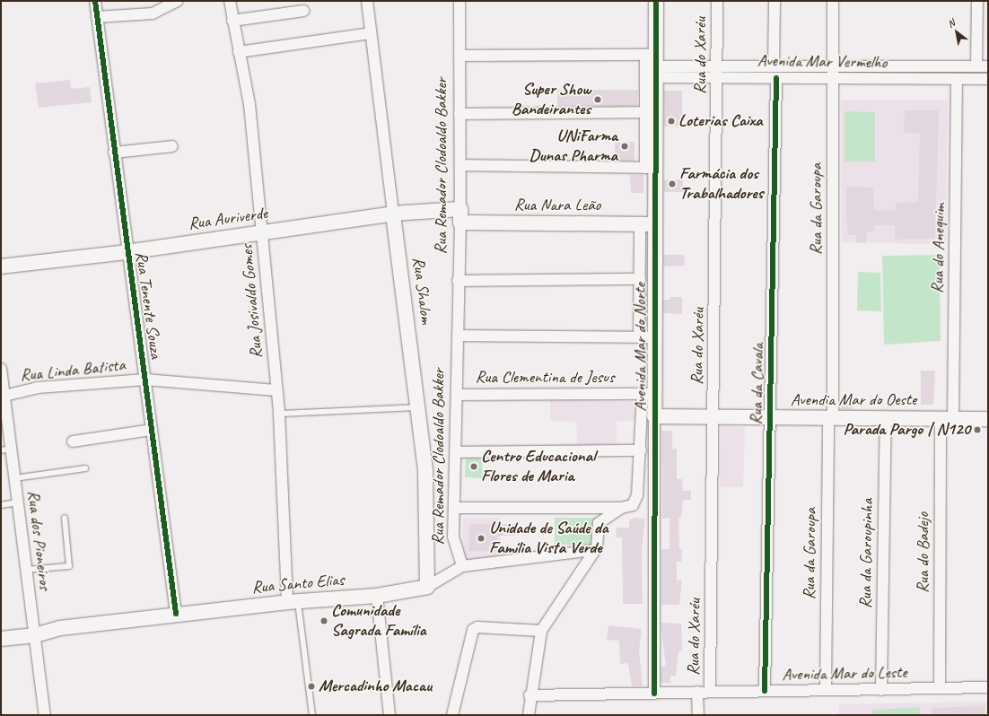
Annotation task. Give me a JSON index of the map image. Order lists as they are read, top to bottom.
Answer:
{
  "streets": {
    "street": [
      "Rua do Xaréu",
      "Avenida Mar Vermelho",
      "Rua Remador Clodoaldo Bakker",
      "Rua Nara Leão",
      "Rua da Garoupa",
      "Rua Auriverde",
      "Rua do Anequim",
      "Rua Shalom",
      "Rua Josivaldo Gomes",
      "Rua Tenente Souza",
      "Avenida Mar do Norte",
      "Rua Linda Batista",
      "Rua Clementina de Jesus",
      "Rua da Cavala",
      "Avendia Mar do Oeste",
      "Rua dos Pioneiros",
      "Rua do Badejo",
      "Rua da Garoupinha",
      "Rua Santo Elias",
      "Avenida Mar do Leste"
    ]
  },
  "crossings": [
    ["Rua do Xaréu", "Avenida Mar Vermelho"],
    ["Rua do Xaréu", "Avendia Mar do Oeste"],
    ["Rua do Xaréu", "Avenida Mar do Leste"],
    ["Avenida Mar Vermelho", "Rua Remador Clodoaldo Bakker"],
    ["Avenida Mar Vermelho", "Rua da Garoupa"],
    ["Avenida Mar Vermelho", "Rua do Anequim"],
    ["Avenida Mar Vermelho", "Avenida Mar do Norte"],
    ["Avenida Mar Vermelho", "Rua da Cavala"],
    ["Rua Remador Clodoaldo Bakker", "Rua Nara Leão"],
    ["Rua Remador Clodoaldo Bakker", "Rua Auriverde"],
    ["Rua Remador Clodoaldo Bakker", "Rua Clementina de Jesus"],
    ["Rua Remador Clodoaldo Bakker", "Rua Santo Elias"],
    ["Rua Nara Leão", "Rua Auriverde"],
    ["Rua Nara Leão", "Avenida Mar do Norte"],
    ["Rua da Garoupa", "Avendia Mar do Oeste"],
    ["Rua da Garoupa", "Avenida Mar do Leste"],
    ["Rua Auriverde", "Rua Shalom"],
    ["Rua Auriverde", "Rua Josivaldo Gomes"],
    ["Rua Auriverde", "Rua Tenente Souza"],
    ["Rua do Anequim", "Avendia Mar do Oeste"],
    ["Rua do Anequim", "Rua do Badejo"],
    ["Rua Shalom", "Rua Santo Elias"],
    ["Rua Josivaldo Gomes", "Rua Linda Batista"],
    ["Rua Josivaldo Gomes", "Rua Santo Elias"],
    ["Rua Tenente Souza", "Rua Linda Batista"],
    ["Rua Tenente Souza", "Rua Santo Elias"],
    ["Avenida Mar do Norte", "Rua Clementina de Jesus"],
    ["Avenida Mar do Norte", "Avendia Mar do Oeste"],
    ["Avenida Mar do Norte", "Avenida Mar do Leste"],
    ["Rua Linda Batista", "Rua dos Pioneiros"],
    ["Rua da Cavala", "Avendia Mar do Oeste"],
    ["Rua da Cavala", "Avenida Mar do Leste"],
    ["Avendia Mar do Oeste", "Rua do Badejo"],
    ["Avendia Mar do Oeste", "Rua da Garoupinha"],
    ["Rua dos Pioneiros", "Rua Santo Elias"],
    ["Rua do Badejo", "Avenida Mar do Leste"],
    ["Rua da Garoupinha", "Avenida Mar do Leste"]
  ],
  "places": [
    "Super Show Bandeirantes",
    "Loterias Caixa",
    "UNiFarma Dunas Pharma",
    "Farmácia dos Trabalhadores",
    "Parada Pargo | N120",
    "Centro Educacional Flores de Maria",
    "Unidade de Saúde da Família Vista Verde",
    "Comunidade Sagrada Família",
    "Mercadinho Macau"
  ],
  "north": "top left"
}
